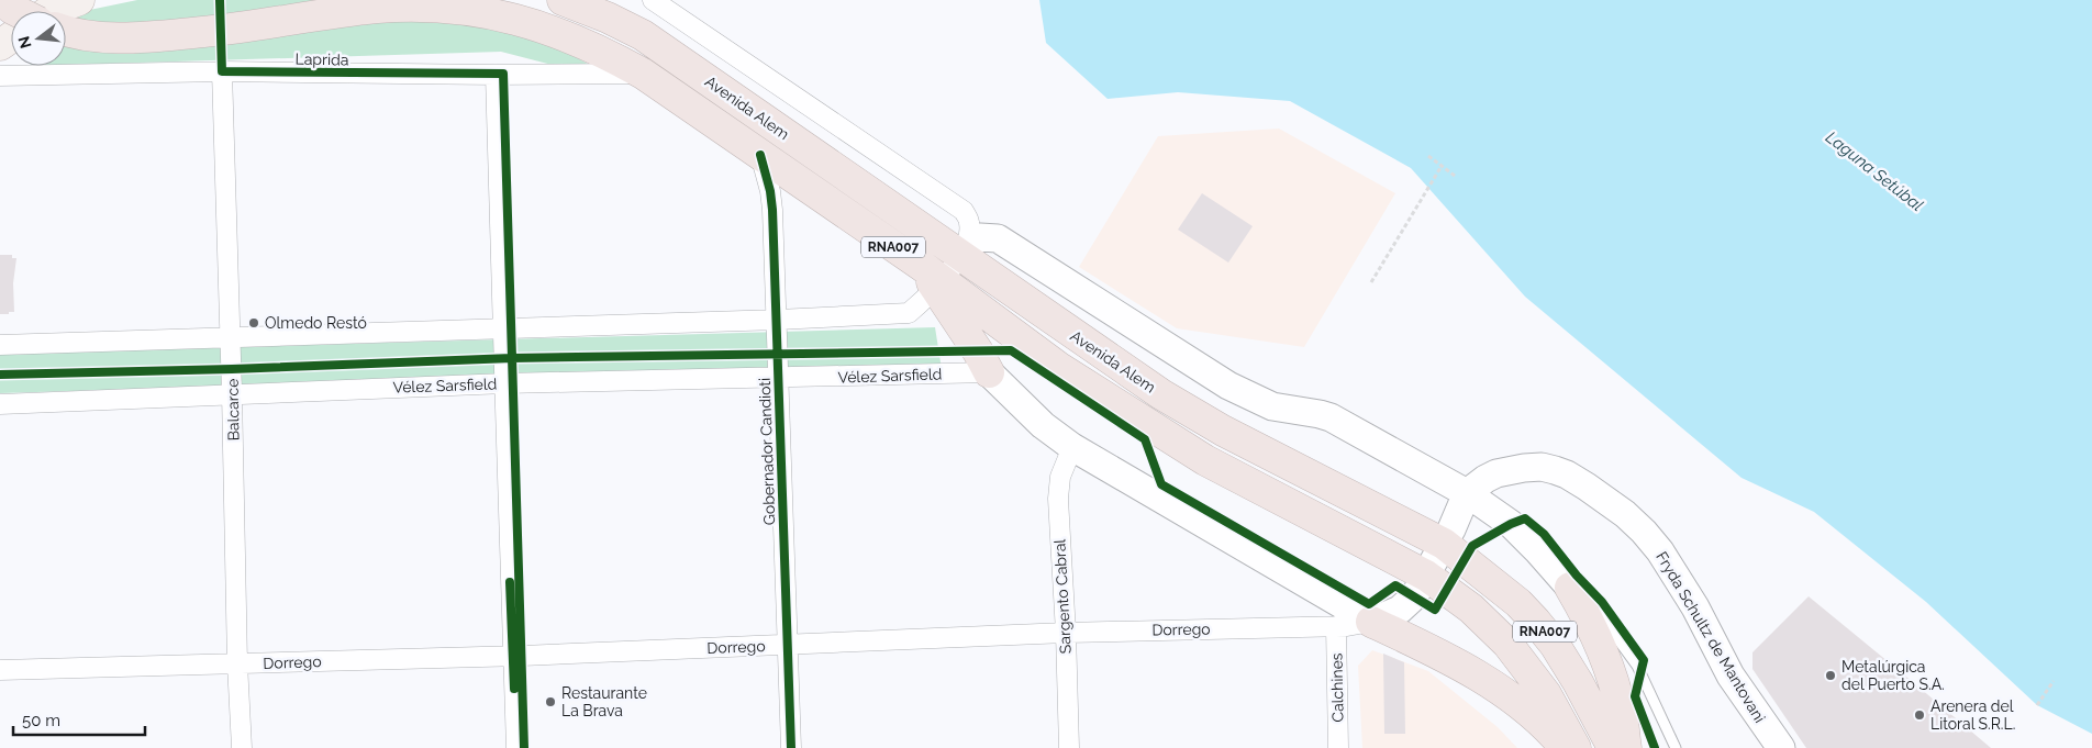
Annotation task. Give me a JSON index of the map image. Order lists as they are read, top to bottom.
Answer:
{
  "streets": {
    "highway": ["Avenida Alem", "RNA007"],
    "street": [
      "Laprida",
      "Vélez Sarsfield",
      "Balcarce",
      "Gobernador Candioti",
      "Sargento Cabral",
      "Dorrego",
      "Fryda Schultz de Mantovani",
      "Calchines"
    ]
  },
  "crossings": [
    ["Laprida", "Avenida Alem"],
    ["Laprida", "RNA007"],
    ["Laprida", "Balcarce"],
    ["Avenida Alem", "RNA007"],
    ["Avenida Alem", "Gobernador Candioti"],
    ["Avenida Alem", "Dorrego"],
    ["Vélez Sarsfield", "Balcarce"],
    ["Vélez Sarsfield", "Gobernador Candioti"],
    ["Balcarce", "Dorrego"],
    ["Gobernador Candioti", "Dorrego"],
    ["Sargento Cabral", "Dorrego"],
    ["Dorrego", "Fryda Schultz de Mantovani"],
    ["Dorrego", "Calchines"]
  ],
  "water": ["Laguna Setúbal"],
  "places": [
    "Olmedo Restó",
    "Metalúrgica del Puerto S.A.",
    "Restaurante La Brava",
    "Arenera del Litoral S.R.L."
  ],
  "scale_bar": "50 m",
  "north": "left"
}
